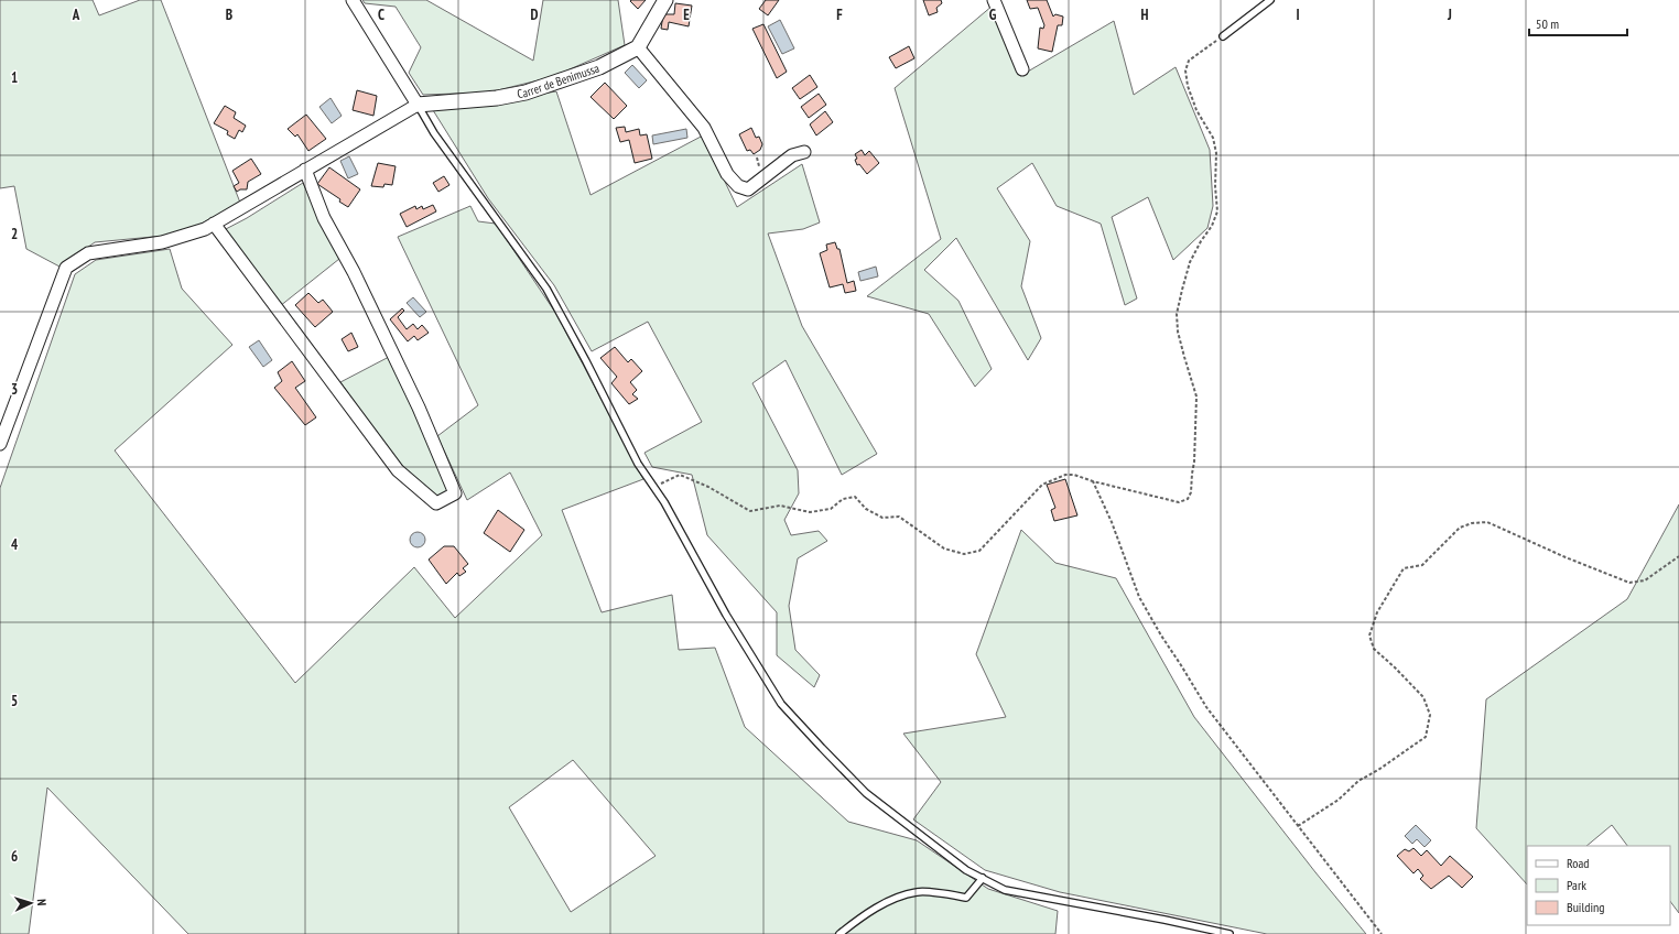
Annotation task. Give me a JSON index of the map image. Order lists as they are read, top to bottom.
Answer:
{
  "streets": {
    "street": ["Carrer de Benimussa"]
  },
  "legend": ["Road", "Park", "Building"],
  "scale_bar": "50 m",
  "north": "right",
  "grid": {
    "columns": [
      "A",
      "B",
      "C",
      "D",
      "E",
      "F",
      "G",
      "H",
      "I",
      "J"
    ],
    "rows": [
      "1",
      "2",
      "3",
      "4",
      "5",
      "6"
    ]
  }
}
